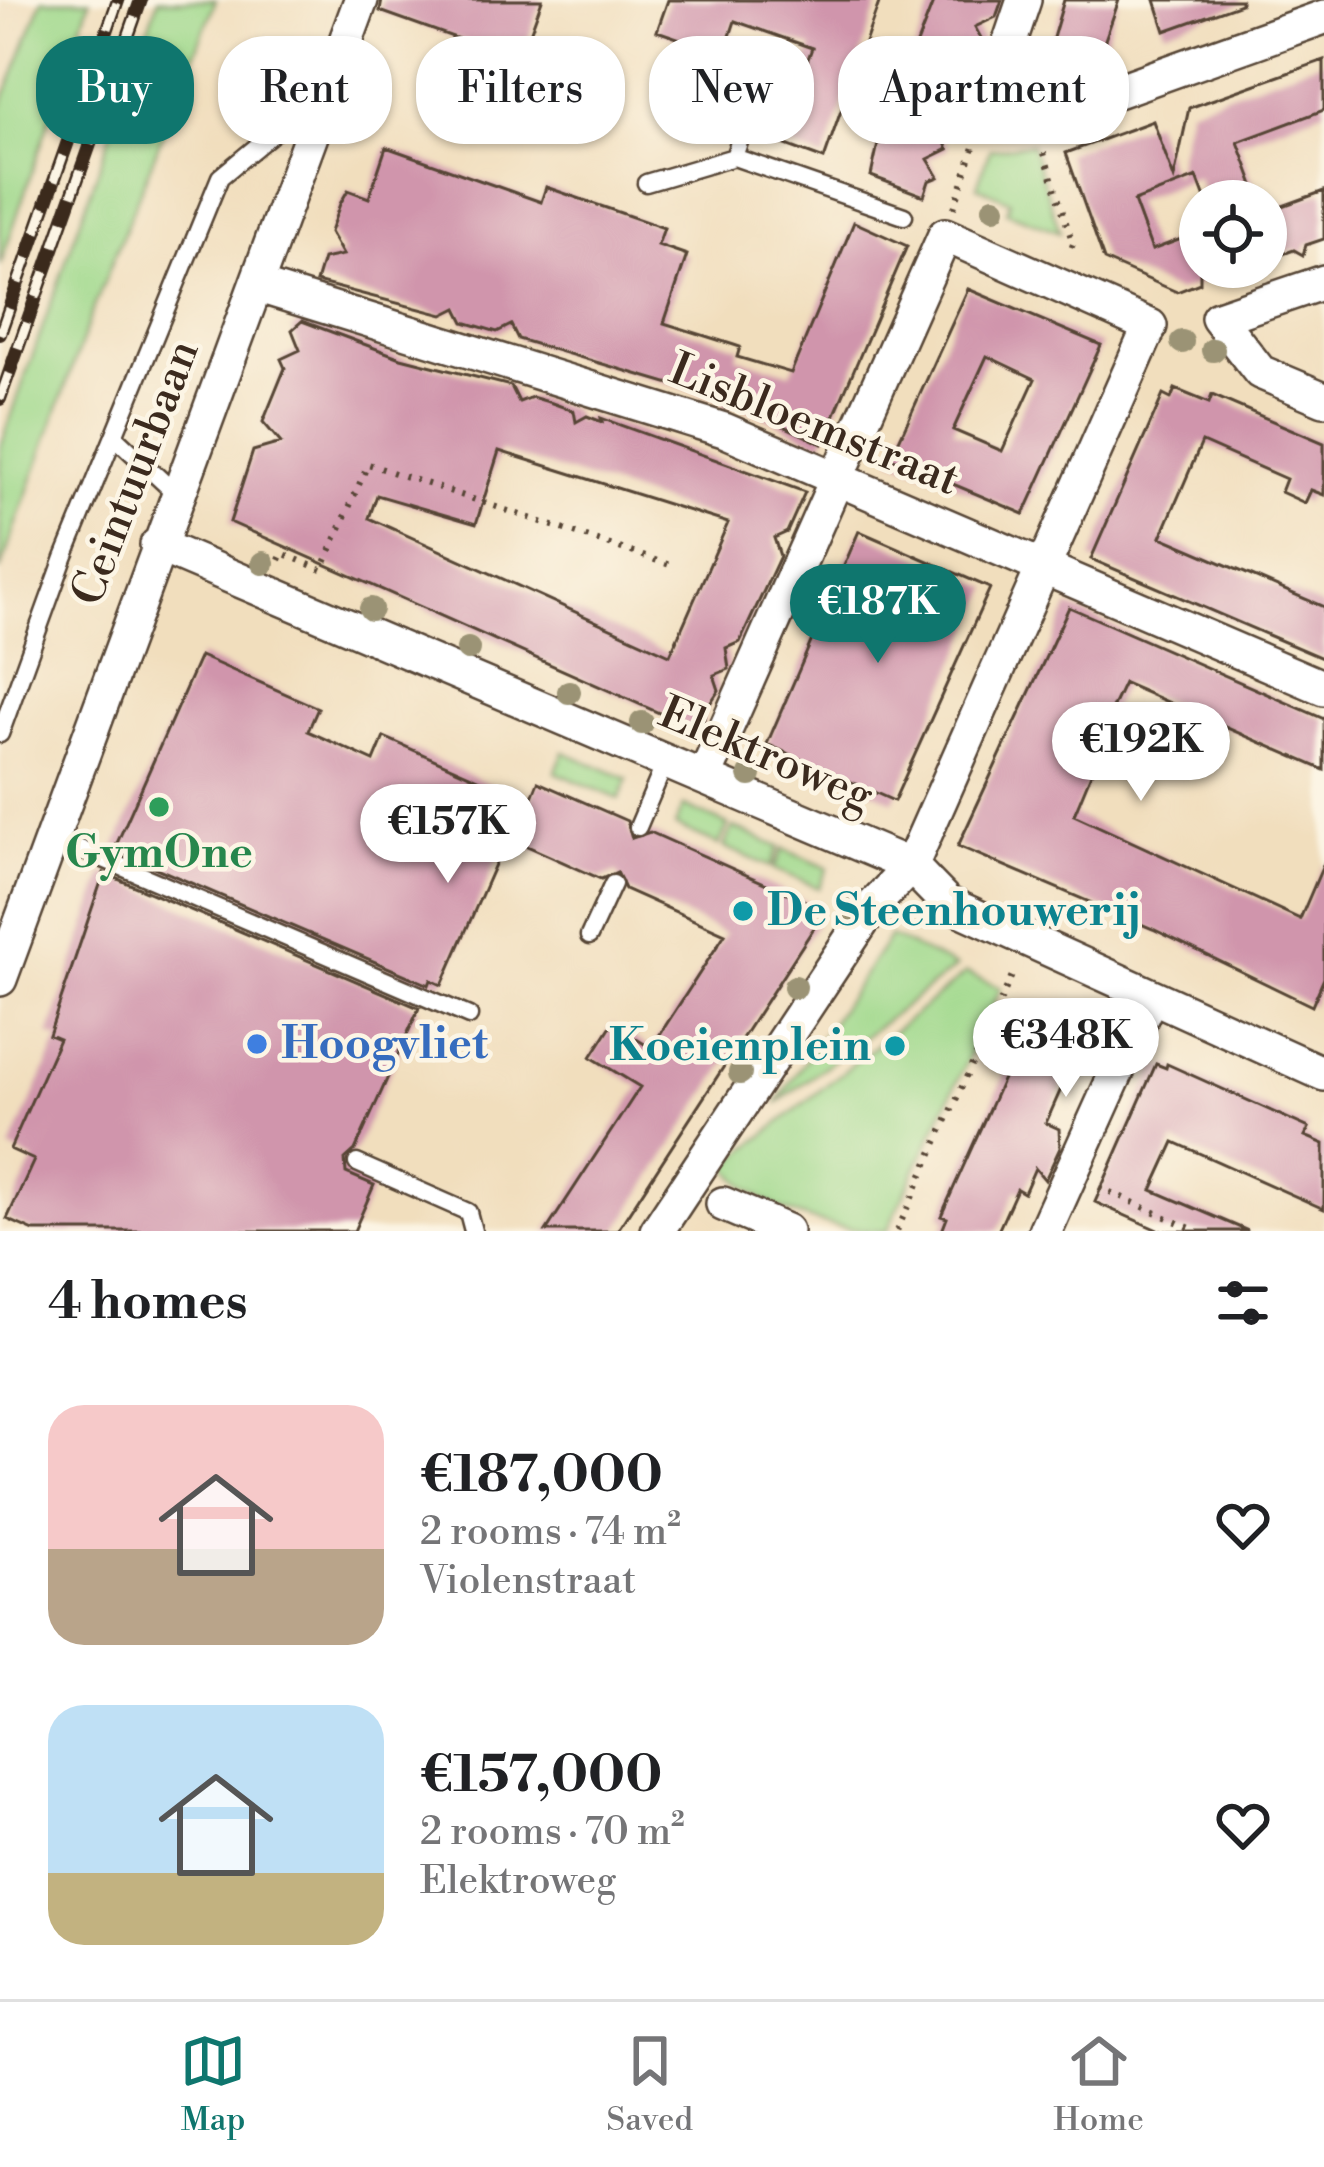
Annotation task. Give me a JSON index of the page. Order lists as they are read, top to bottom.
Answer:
{
  "streets": {
    "street": ["Lisbloemstraat", "Ceintuurbaan", "Elektroweg"]
  },
  "crossings": [
    ["Lisbloemstraat", "Ceintuurbaan"],
    ["Ceintuurbaan", "Elektroweg"]
  ],
  "places": [
    "GymOne",
    "De Steenhouwerij",
    "Hoogvliet",
    "Koeienplein"
  ],
  "page": {
    "chip": [
      "Buy",
      "Rent",
      "Filters",
      "New",
      "Apartment"
    ],
    "price": [
      "€187K",
      "€192K",
      "€157K",
      "€348K"
    ],
    "heading": "4 homes",
    "list": [
      {
        "name": "€187,000",
        "note": "2 rooms · 74 m² · Violenstraat"
      },
      {
        "name": "€157,000",
        "note": "2 rooms · 70 m² · Elektroweg"
      }
    ],
    "tabs": ["Map", "Saved", "Home"]
  }
}
